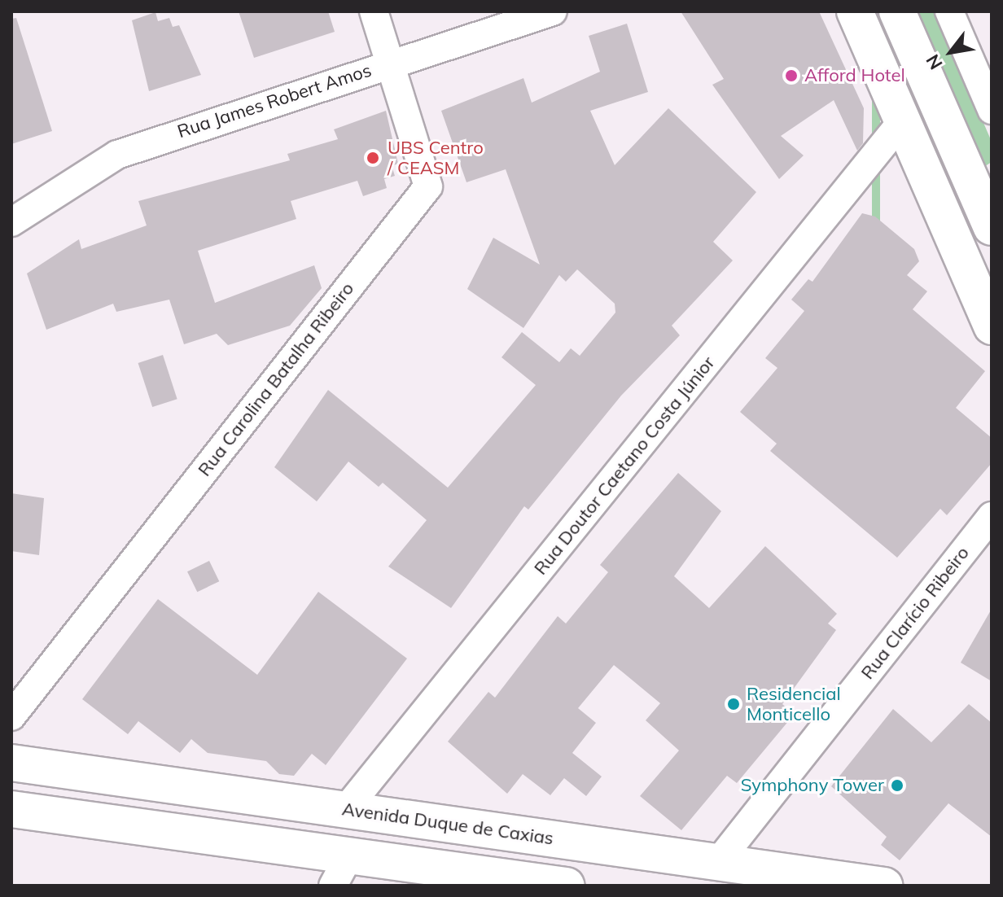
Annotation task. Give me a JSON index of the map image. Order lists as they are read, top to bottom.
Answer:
{
  "streets": {
    "main road": ["Avenida Duque de Caxias"],
    "street": [
      "Rua James Robert Amos",
      "Rua Carolina Batalha Ribeiro",
      "Rua Doutor Caetano Costa Júnior",
      "Rua Clarício Ribeiro"
    ]
  },
  "crossings": [
    ["Rua James Robert Amos", "Rua Carolina Batalha Ribeiro"],
    ["Rua Doutor Caetano Costa Júnior", "Avenida Duque de Caxias"],
    ["Rua Clarício Ribeiro", "Avenida Duque de Caxias"]
  ],
  "places": [
    "Afford Hotel",
    "UBS Centro / CEASM",
    "Residencial Monticello",
    "Symphony Tower"
  ],
  "north": "bottom left"
}
